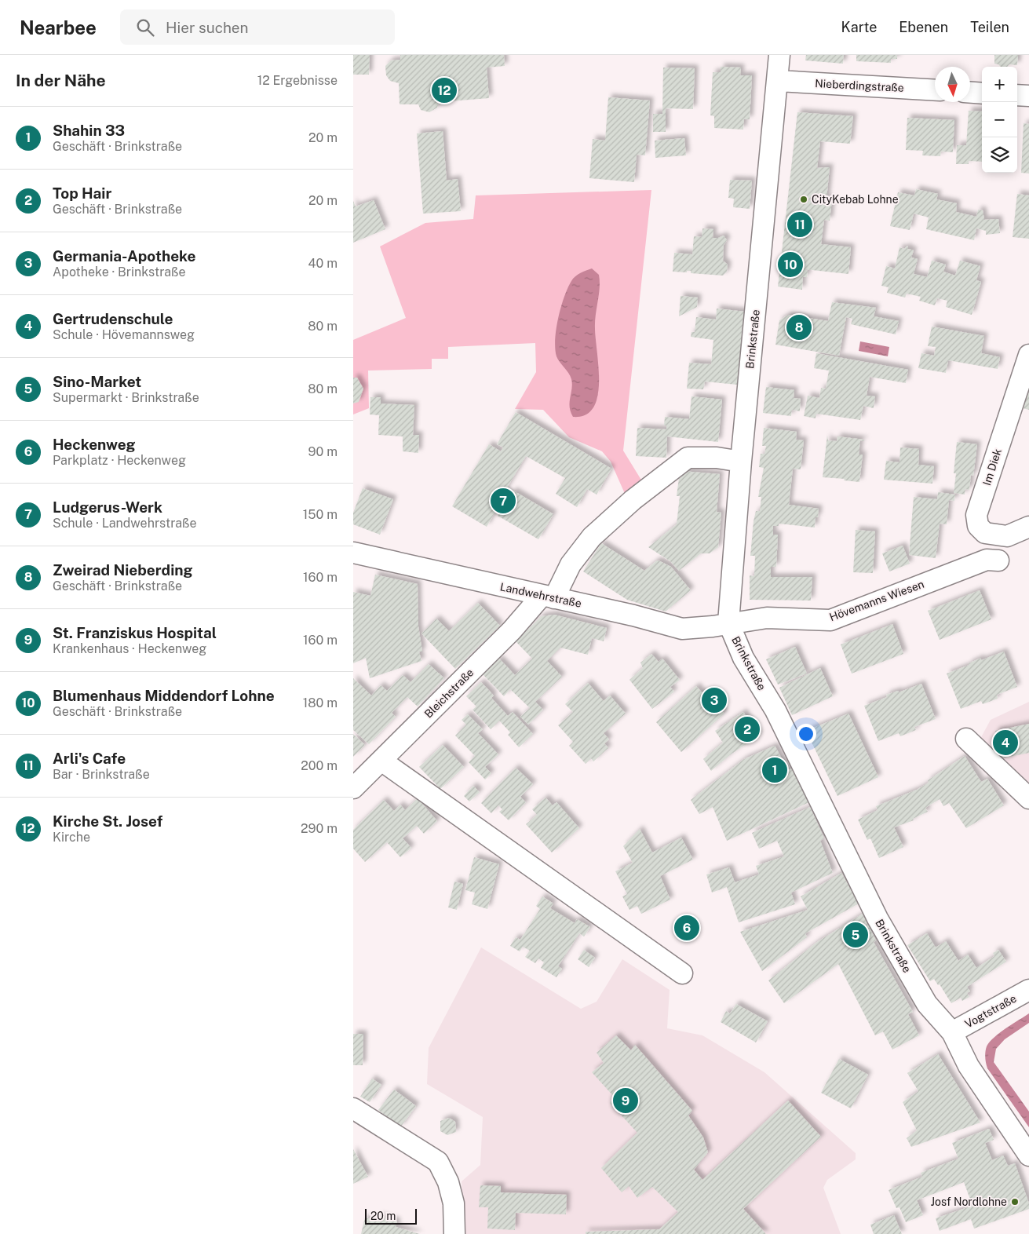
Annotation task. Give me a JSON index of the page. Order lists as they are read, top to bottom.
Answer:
{
  "streets": {
    "street": [
      "Nieberdingstraße",
      "Brinkstraße",
      "Im Diek",
      "Landwehrstraße",
      "Hövemanns Wiesen",
      "Bleichstraße",
      "Vogtstraße"
    ]
  },
  "crossings": [
    ["Nieberdingstraße", "Brinkstraße"],
    ["Brinkstraße", "Landwehrstraße"],
    ["Brinkstraße", "Hövemanns Wiesen"],
    ["Brinkstraße", "Bleichstraße"],
    ["Brinkstraße", "Vogtstraße"],
    ["Landwehrstraße", "Hövemanns Wiesen"],
    ["Landwehrstraße", "Bleichstraße"]
  ],
  "places": ["CityKebab Lohne", "Josf Nordlohne"],
  "scale_bar": "20 m",
  "north": "bottom",
  "page": {
    "header": "Nearbee",
    "search": "Hier suchen",
    "nav": ["Karte", "Ebenen", "Teilen"],
    "heading": ["In der Nähe", "12 Ergebnisse"],
    "map_buttons": ["+", "−"],
    "pins": [
      "12",
      "11",
      "10",
      "8",
      "7",
      "3",
      "2",
      "4",
      "1",
      "6",
      "5",
      "9"
    ],
    "list": [
      {
        "mark": "1",
        "name": "Shahin 33",
        "note": "Geschäft · Brinkstraße",
        "value": "20 m"
      },
      {
        "mark": "2",
        "name": "Top Hair",
        "note": "Geschäft · Brinkstraße",
        "value": "20 m"
      },
      {
        "mark": "3",
        "name": "Germania-Apotheke",
        "note": "Apotheke · Brinkstraße",
        "value": "40 m"
      },
      {
        "mark": "4",
        "name": "Gertrudenschule",
        "note": "Schule · Hövemannsweg",
        "value": "80 m"
      },
      {
        "mark": "5",
        "name": "Sino-Market",
        "note": "Supermarkt · Brinkstraße",
        "value": "80 m"
      },
      {
        "mark": "6",
        "name": "Heckenweg",
        "note": "Parkplatz · Heckenweg",
        "value": "90 m"
      },
      {
        "mark": "7",
        "name": "Ludgerus-Werk",
        "note": "Schule · Landwehrstraße",
        "value": "150 m"
      },
      {
        "mark": "8",
        "name": "Zweirad Nieberding",
        "note": "Geschäft · Brinkstraße",
        "value": "160 m"
      },
      {
        "mark": "9",
        "name": "St. Franziskus Hospital",
        "note": "Krankenhaus · Heckenweg",
        "value": "160 m"
      },
      {
        "mark": "10",
        "name": "Blumenhaus Middendorf Lohne",
        "note": "Geschäft · Brinkstraße",
        "value": "180 m"
      },
      {
        "mark": "11",
        "name": "Arli's Cafe",
        "note": "Bar · Brinkstraße",
        "value": "200 m"
      },
      {
        "mark": "12",
        "name": "Kirche St. Josef",
        "note": "Kirche",
        "value": "290 m"
      }
    ],
    "scale": "20 m"
  }
}
